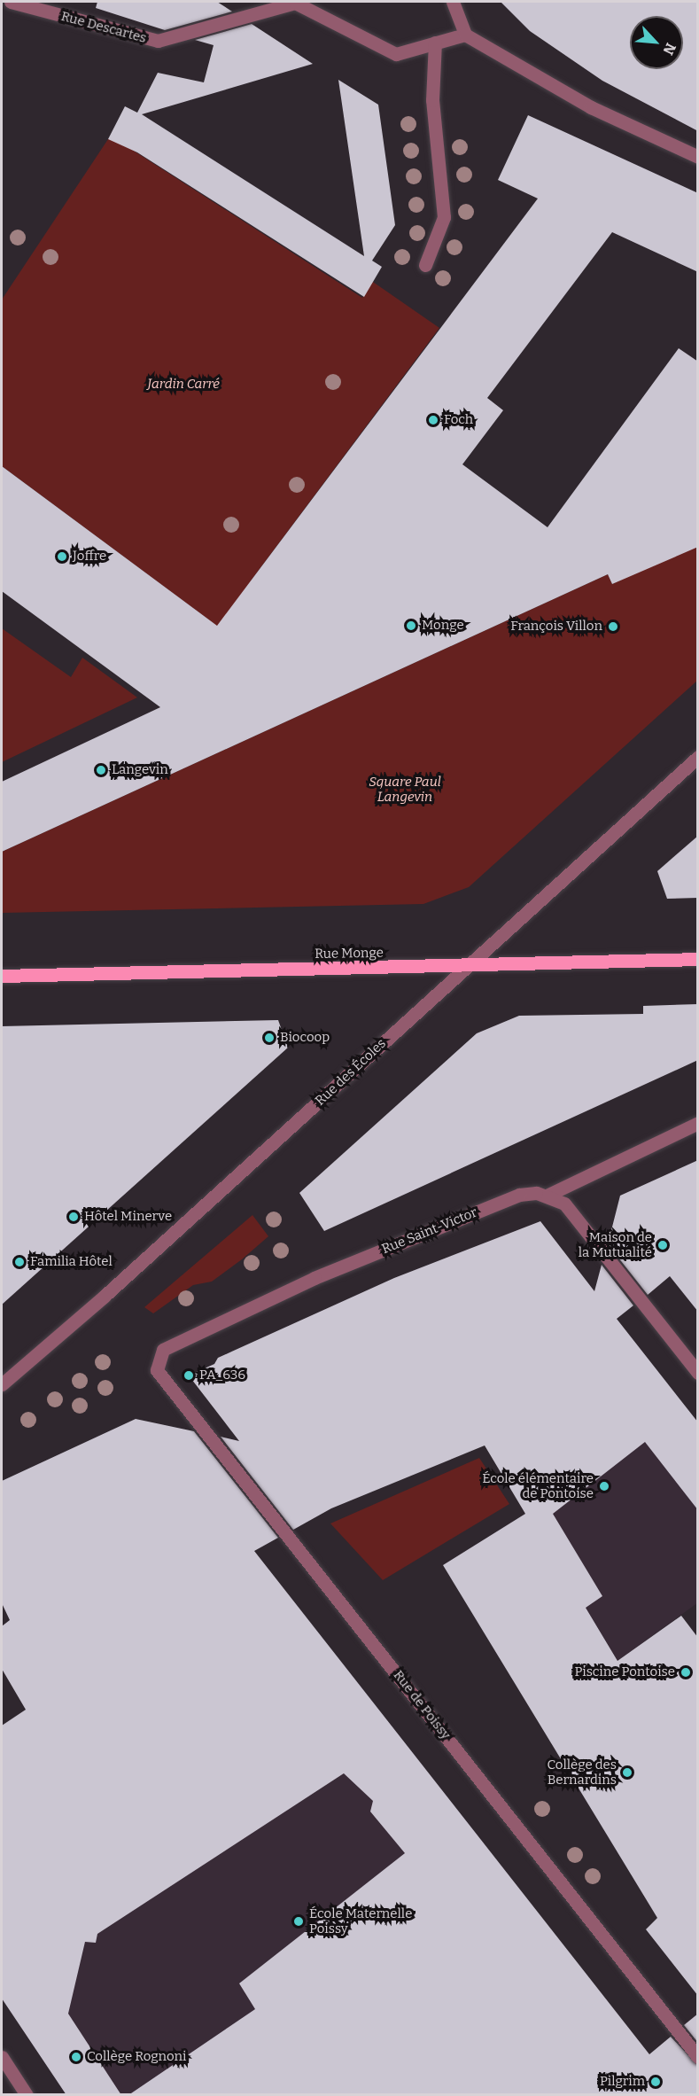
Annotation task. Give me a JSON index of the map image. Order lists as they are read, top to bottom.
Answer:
{
  "streets": {
    "main road": ["Rue Monge"],
    "street": [
      "Rue Descartes",
      "Rue des Écoles",
      "Rue Saint-Victor",
      "Rue de Poissy"
    ]
  },
  "crossings": [
    ["Rue Monge", "Rue des Écoles"],
    ["Rue Saint-Victor", "Rue de Poissy"]
  ],
  "parks": ["Jardin Carré", "Square Paul Langevin"],
  "places": [
    "Foch",
    "Joffre",
    "Monge",
    "François Villon",
    "Langevin",
    "Biocoop",
    "Hôtel Minerve",
    "Maison de la Mutualité",
    "Familia Hôtel",
    "PA_636",
    "École élémentaire de Pontoise",
    "Piscine Pontoise",
    "Collège des Bernardins",
    "École Maternelle Poissy",
    "Collège Rognoni",
    "Pilgrim"
  ],
  "north": "bottom right"
}
